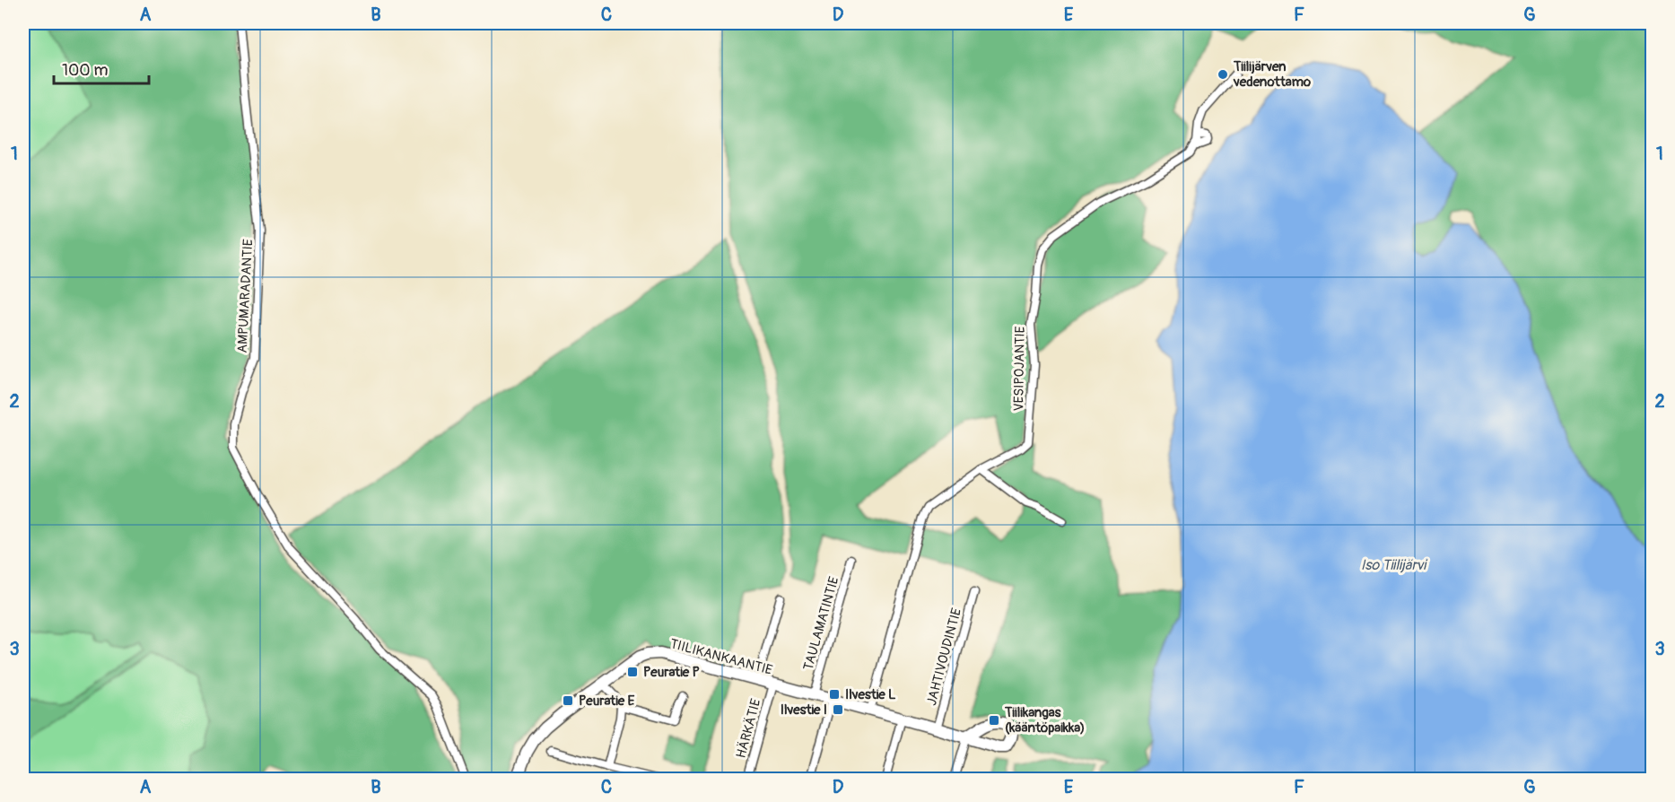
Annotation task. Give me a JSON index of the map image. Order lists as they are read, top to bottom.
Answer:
{
  "streets": {
    "street": [
      "AMPUMARADANTIE",
      "VESIPOJANTIE",
      "TAULAMATINTIE",
      "TIILIKANKAANTIE",
      "JAHTIVOUDINTIE",
      "HÄRKÄTIE"
    ]
  },
  "crossings": [
    ["VESIPOJANTIE", "TIILIKANKAANTIE"],
    ["TAULAMATINTIE", "TIILIKANKAANTIE"],
    ["TIILIKANKAANTIE", "JAHTIVOUDINTIE"],
    ["TIILIKANKAANTIE", "HÄRKÄTIE"]
  ],
  "water": ["Iso Tiilijärvi"],
  "places": {
    "other": ["Tiilijärven vedenottamo"],
    "transit": [
      "Peuratie P",
      "Ilvestie L",
      "Peuratie E",
      "Ilvestie I",
      "Tiilikangas (kääntöpaikka)"
    ]
  },
  "scale_bar": "100 m",
  "grid": {
    "columns": [
      "A",
      "B",
      "C",
      "D",
      "E",
      "F",
      "G"
    ],
    "rows": ["1", "2", "3"]
  }
}
